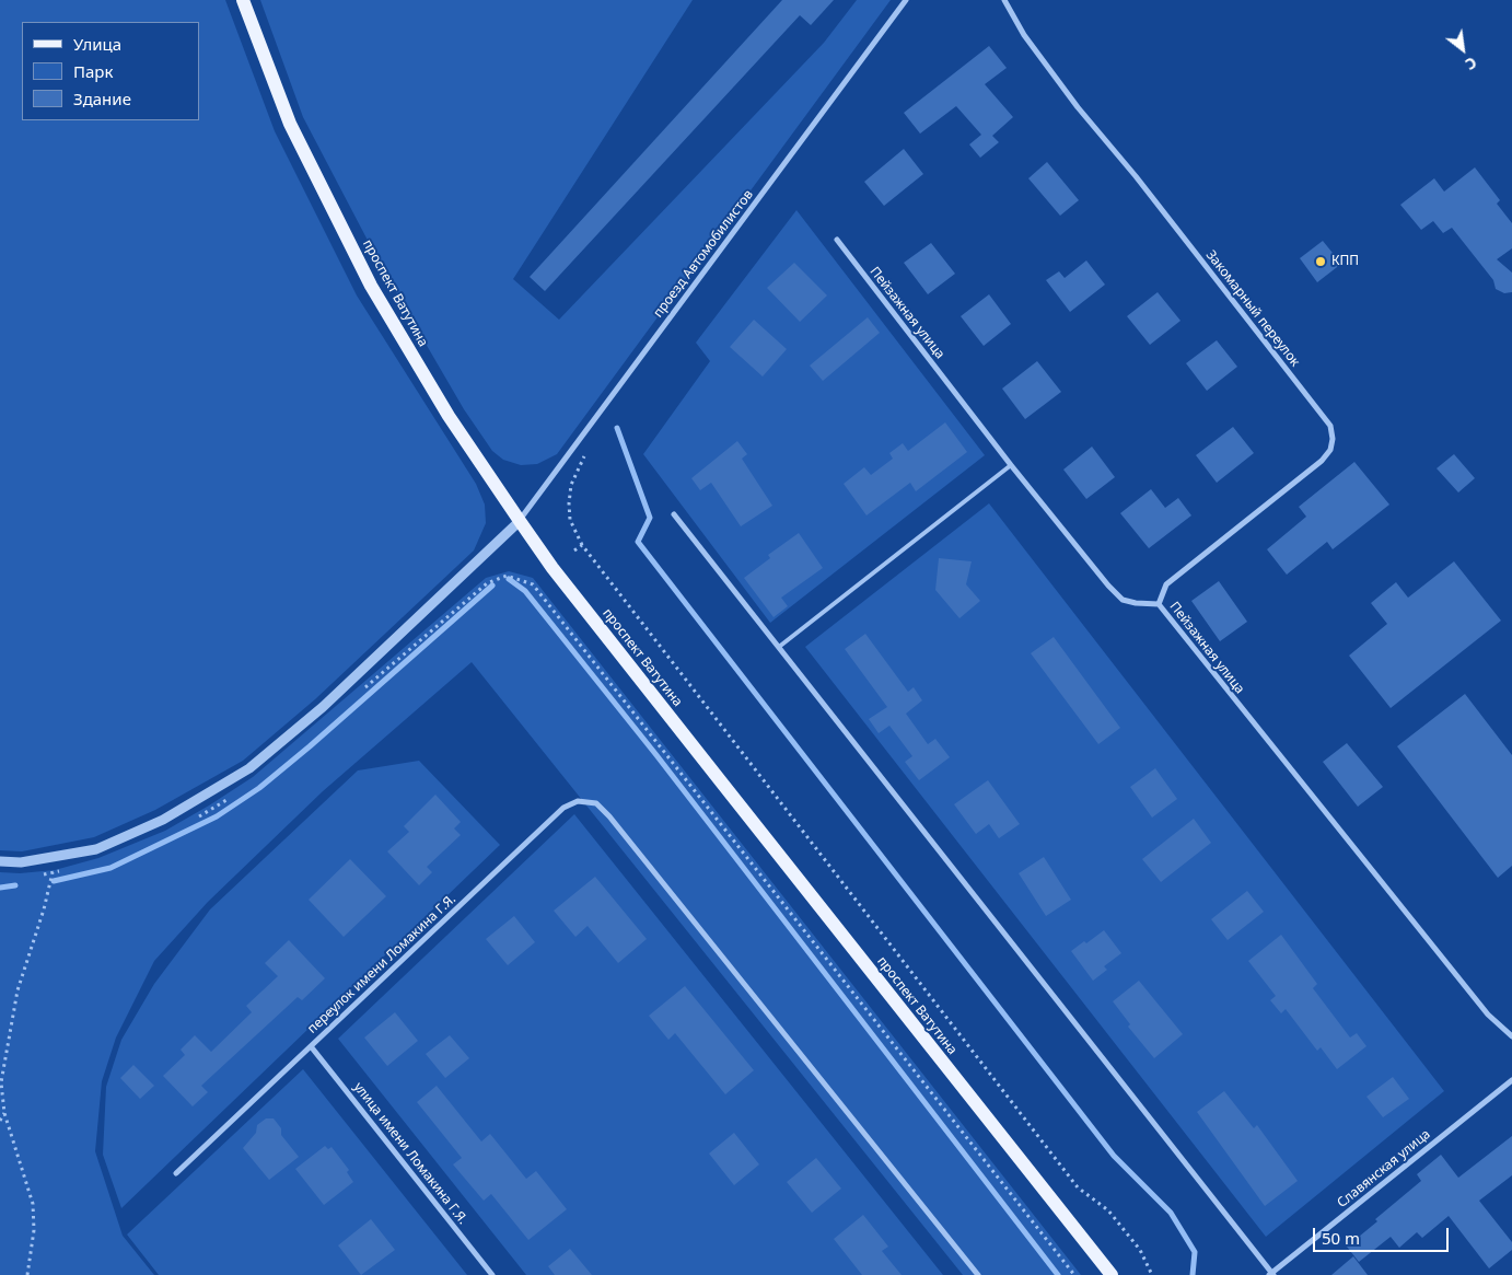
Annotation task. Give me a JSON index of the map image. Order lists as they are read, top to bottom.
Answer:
{
  "streets": {
    "main road": ["проспект Ватутина"],
    "street": [
      "проезд Автомобилистов",
      "Закомарный переулок",
      "Пейзажная улица",
      "переулок имени Ломакина Г.Я.",
      "улица имени Ломакина Г.Я.",
      "Славянская улица"
    ]
  },
  "crossings": [
    ["проезд Автомобилистов", "проспект Ватутина"],
    ["Закомарный переулок", "Пейзажная улица"],
    ["переулок имени Ломакина Г.Я.", "улица имени Ломакина Г.Я."]
  ],
  "places": ["КПП"],
  "legend": ["Улица", "Парк", "Здание"],
  "scale_bar": "50 m",
  "north": "bottom right"
}
